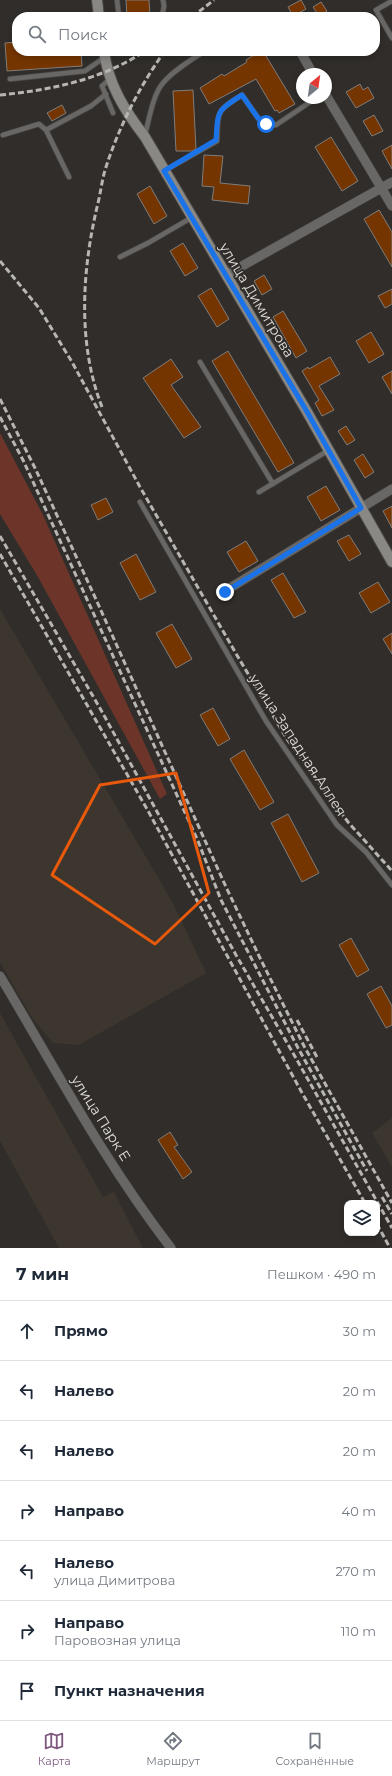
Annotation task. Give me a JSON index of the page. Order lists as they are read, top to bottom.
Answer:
{
  "streets": {
    "street": ["улица Димитрова", "улица Парк Е"],
    "lane": ["улица Западная Аллея"]
  },
  "north": "top right",
  "page": {
    "search": "Поиск",
    "heading": ["7 мин", "Пешком · 490 m"],
    "list": [
      ["Прямо", "30 m"],
      ["Налево", "20 m"],
      ["Налево", "20 m"],
      ["Направо", "40 m"],
      ["Налево", "улица Димитрова", "270 m"],
      ["Направо", "Паровозная улица", "110 m"],
      "Пункт назначения"
    ],
    "nav": ["Карта", "Маршрут", "Сохранённые"]
  }
}
